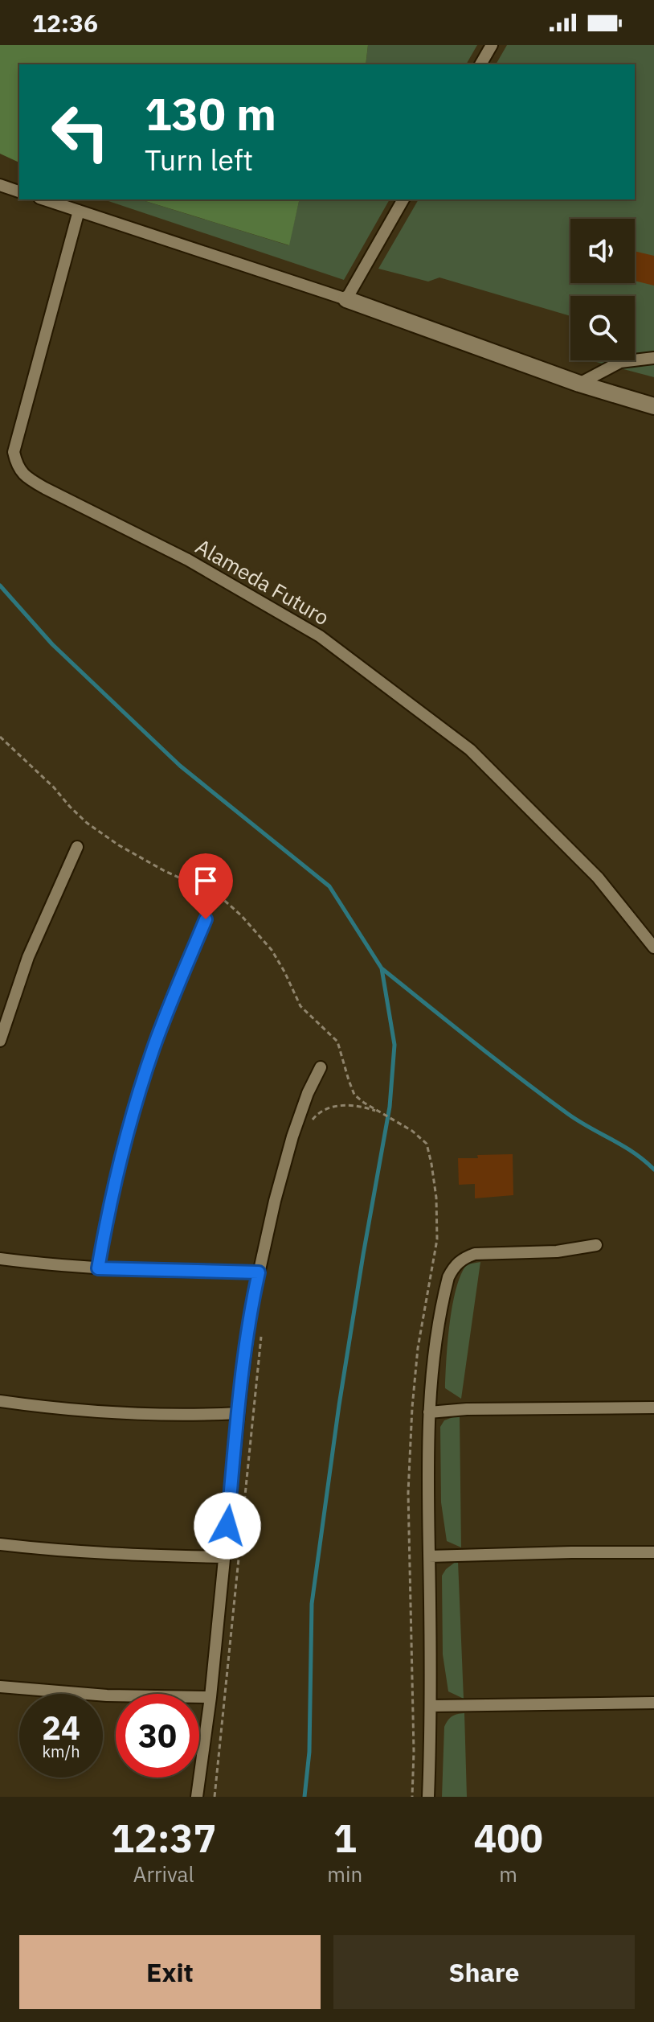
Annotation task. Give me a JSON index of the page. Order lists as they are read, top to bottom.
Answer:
{
  "streets": {
    "street": ["Alameda Futuro"]
  },
  "page": {
    "status": "12:36",
    "turn": ["130 m", "Turn left"],
    "speed": "24 km/h",
    "limit": "30",
    "eta": [
      "12:37",
      "Arrival",
      "1",
      "min",
      "400",
      "m"
    ],
    "buttons": ["Exit", "Share"]
  }
}
